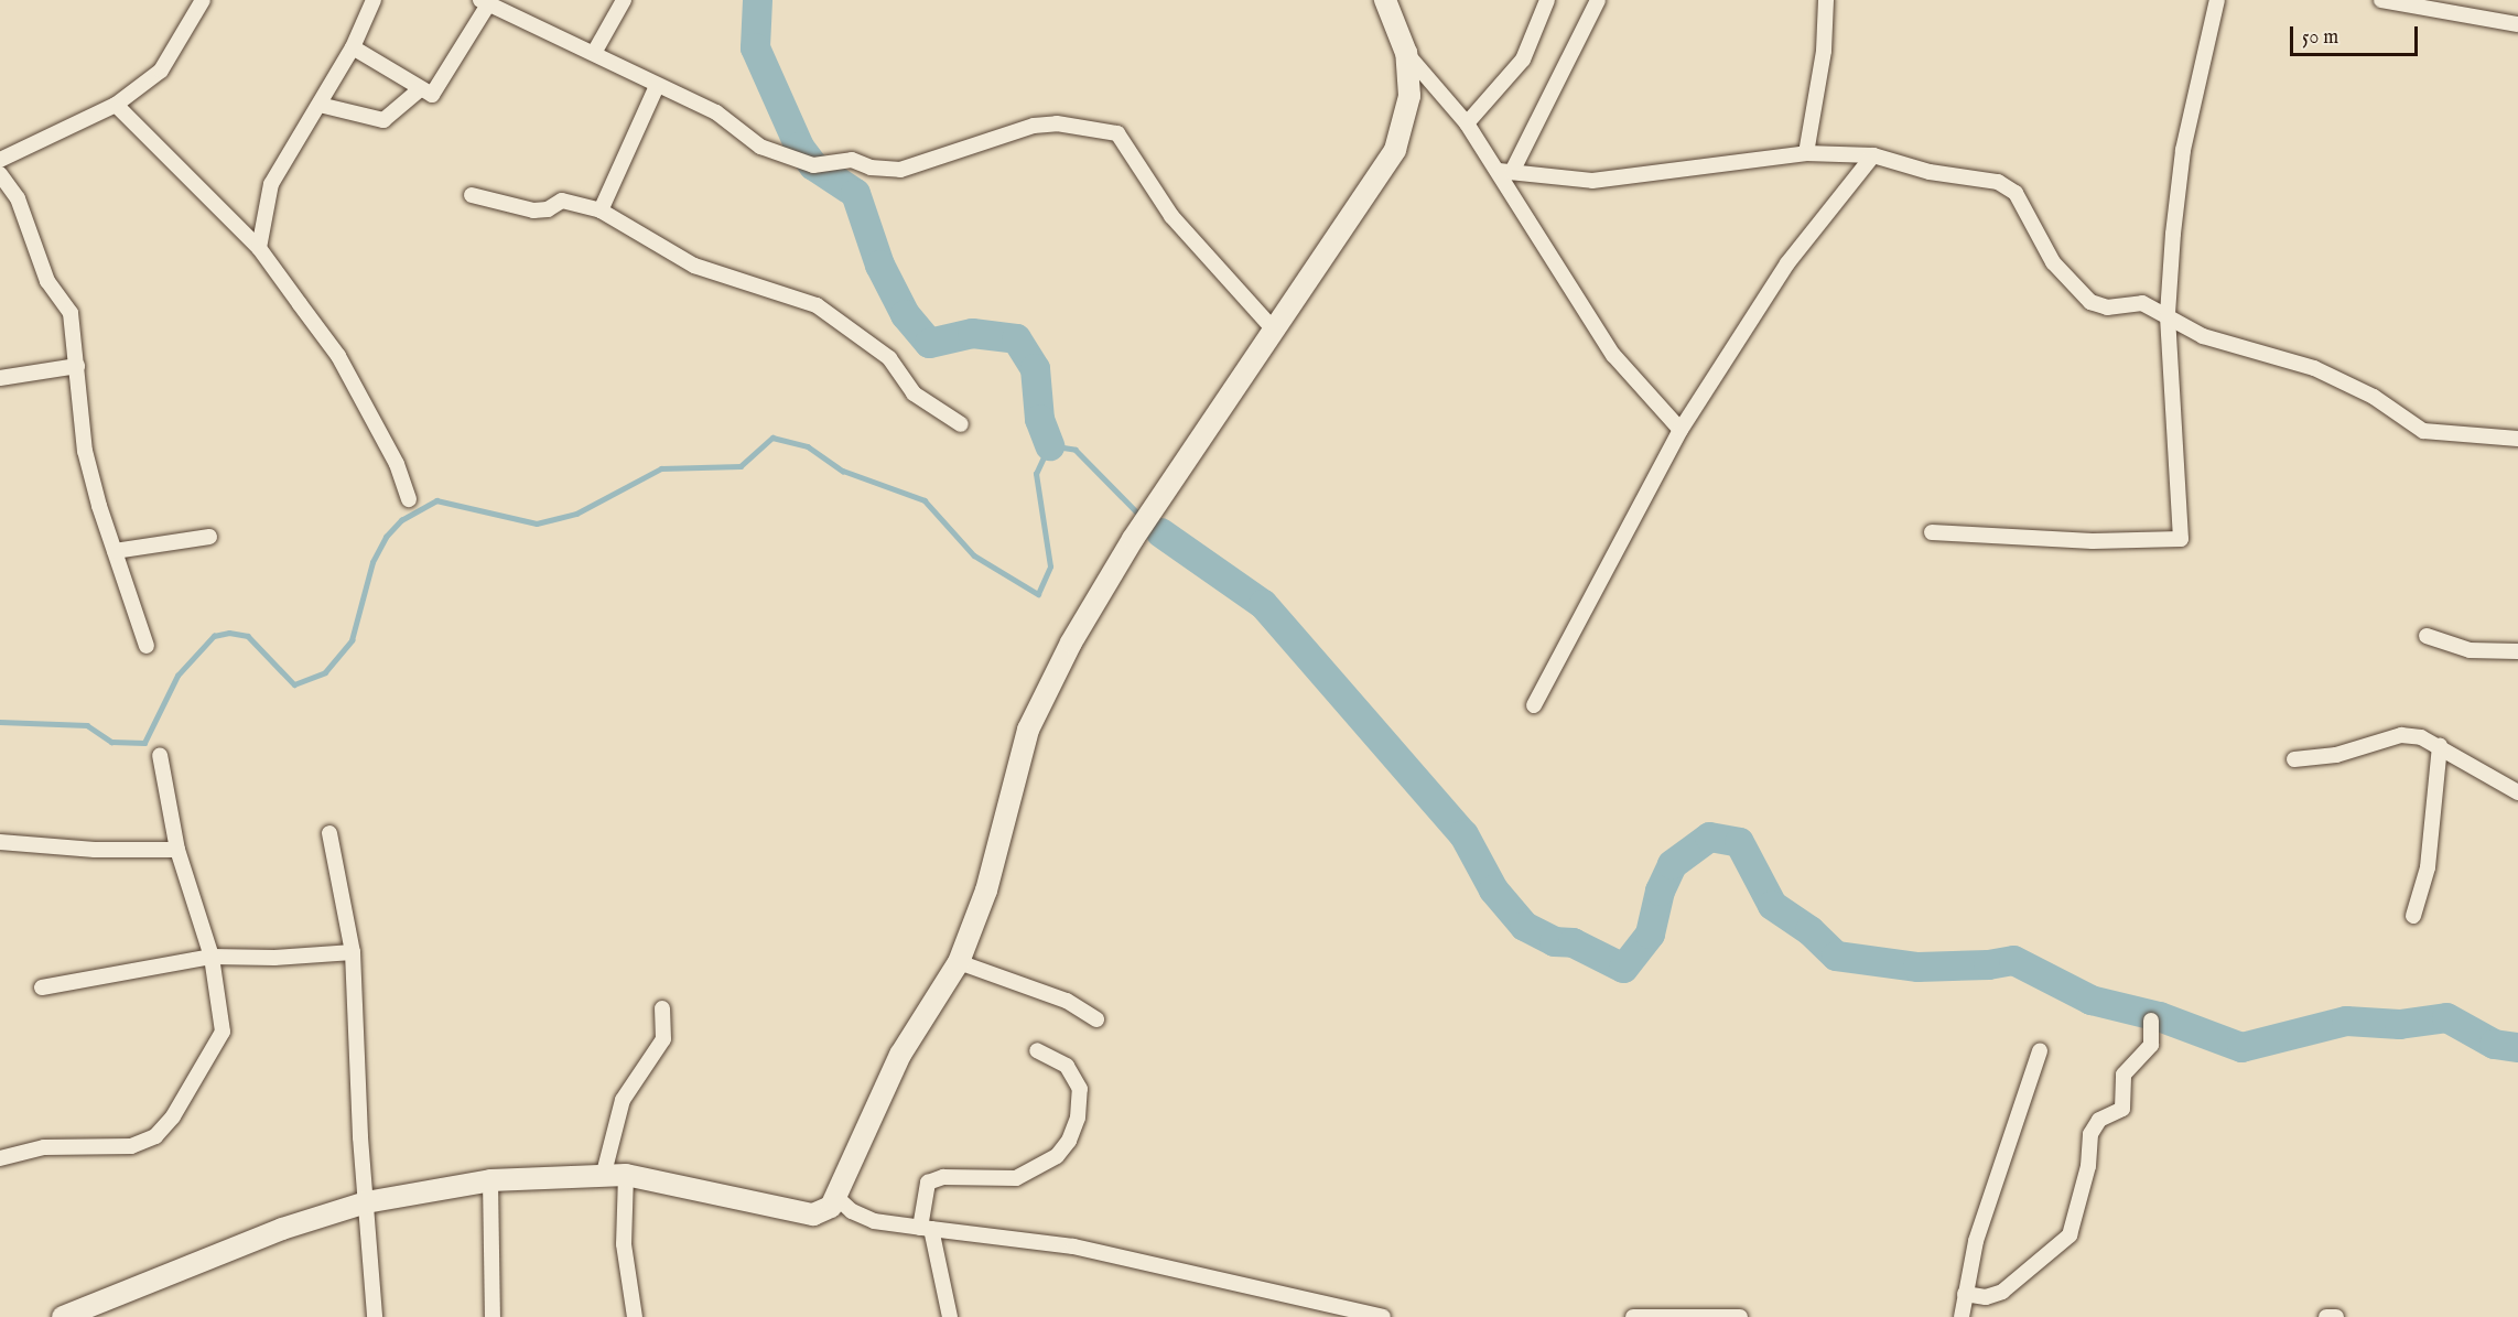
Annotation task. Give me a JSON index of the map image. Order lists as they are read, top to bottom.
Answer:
{
  "scale_bar": "50 m"
}
